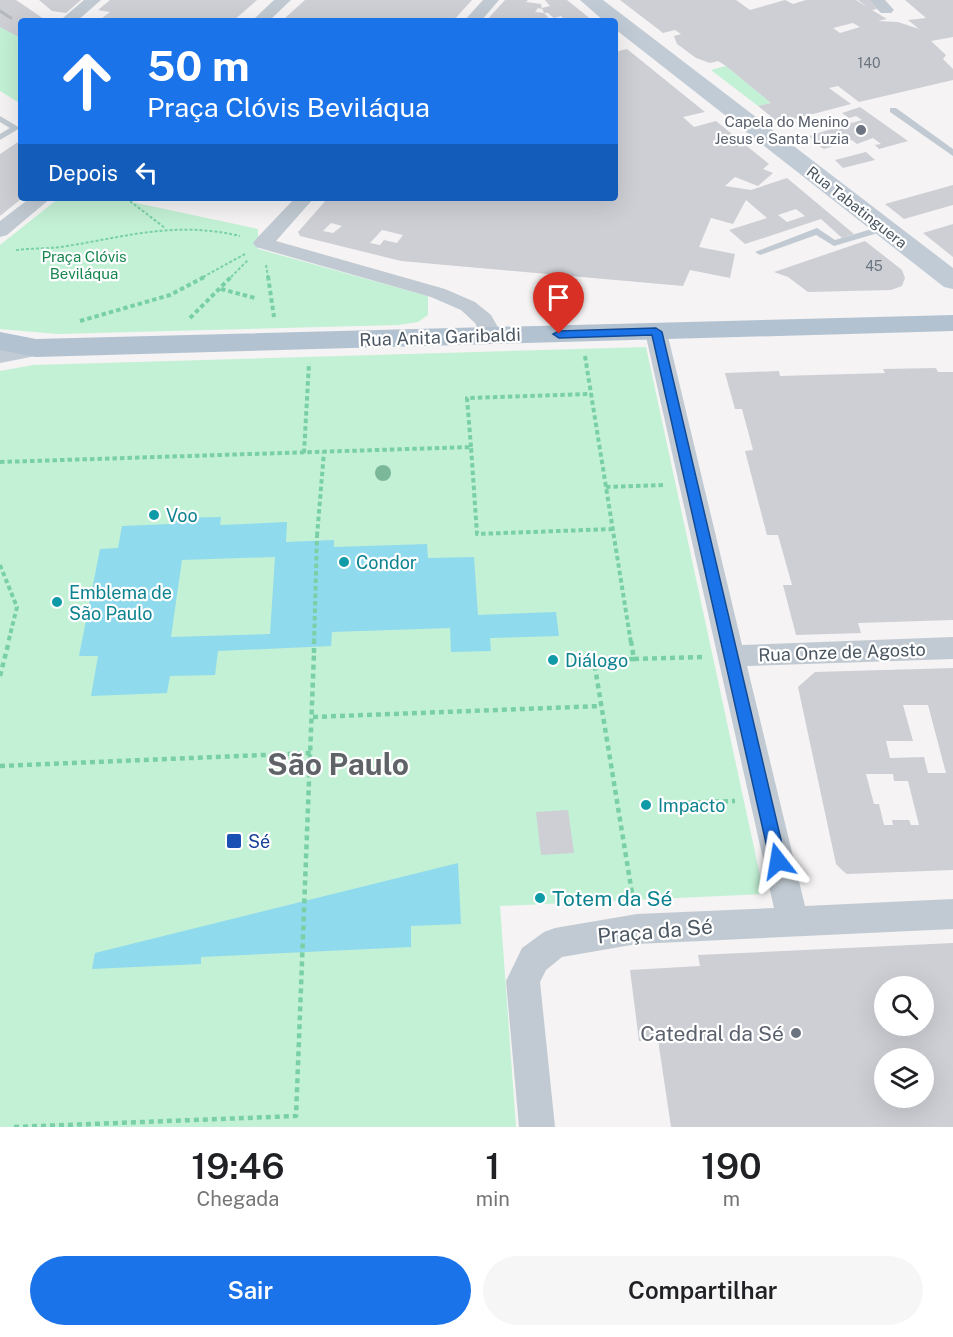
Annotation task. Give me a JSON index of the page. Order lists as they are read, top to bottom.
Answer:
{
  "streets": {
    "main road": ["Rua Tabatinguera", "Rua Anita Garibaldi"],
    "street": ["Rua Onze de Agosto", "Praça da Sé"]
  },
  "districts": ["São Paulo"],
  "parks": ["Praça Clóvis Beviláqua"],
  "places": {
    "other": [
      "Capela do Menino Jesus e Santa Luzia",
      "Voo",
      "Condor",
      "Emblema de São Paulo",
      "Diálogo",
      "Impacto",
      "Totem da Sé",
      "Catedral da Sé"
    ],
    "transit": ["Sé"]
  },
  "house_numbers": ["140", "45"],
  "page": {
    "turn": ["50 m", "Praça Clóvis Beviláqua"],
    "then": "Depois",
    "eta": [
      "19:46",
      "Chegada",
      "1",
      "min",
      "190",
      "m"
    ],
    "buttons": ["Sair", "Compartilhar"]
  }
}
